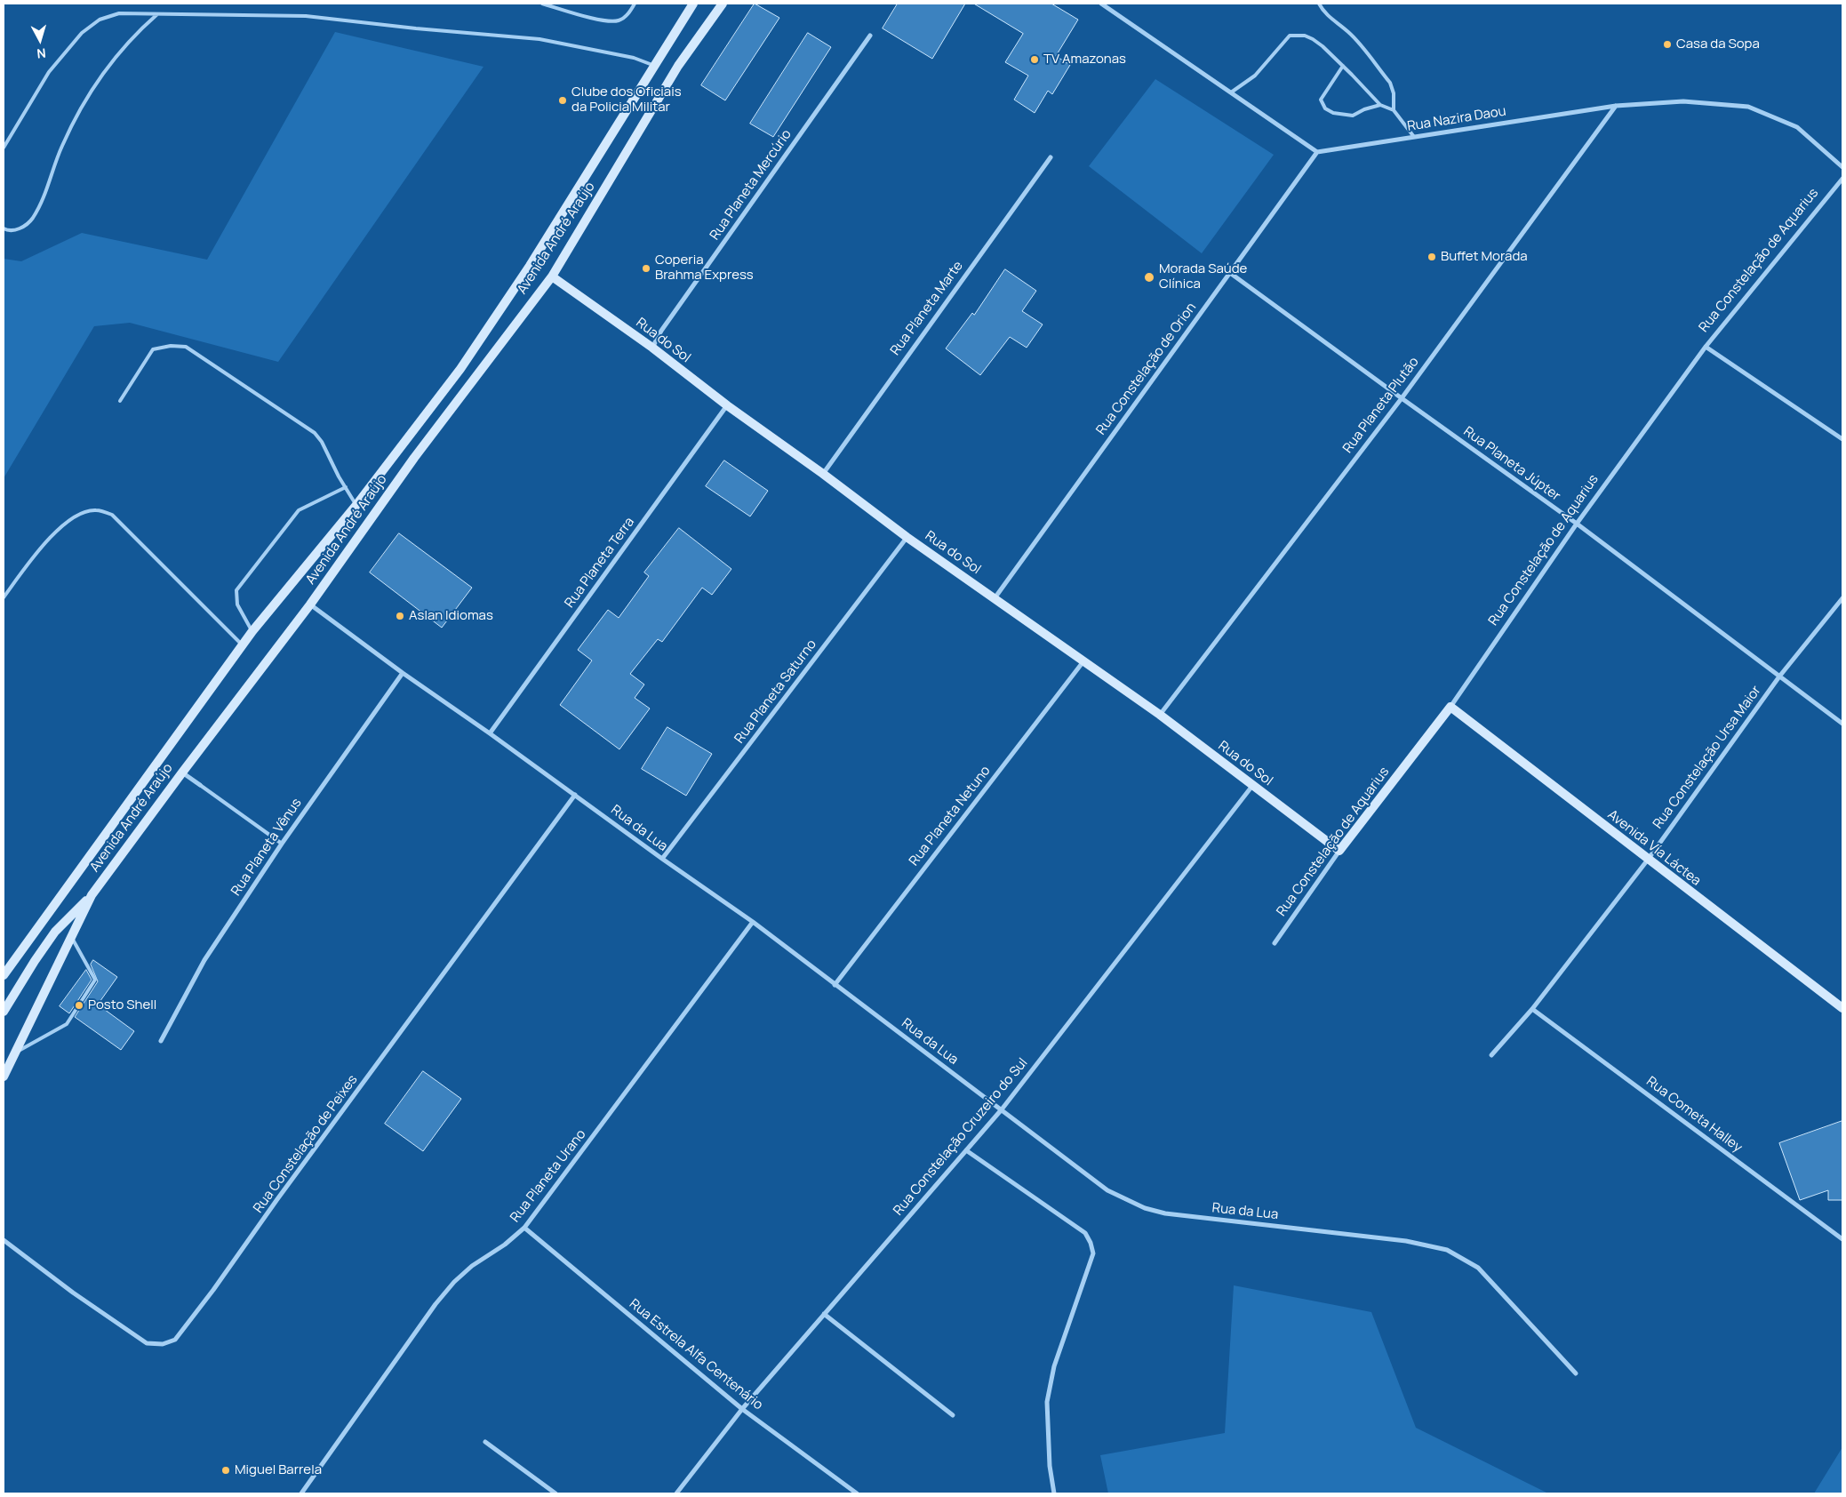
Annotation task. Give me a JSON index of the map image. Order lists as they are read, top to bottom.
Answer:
{
  "streets": {
    "main road": [
      "Avenida André Araújo",
      "Rua Constelação de Aquarius",
      "Rua do Sol",
      "Avenida Vía Láctea"
    ],
    "street": [
      "Rua Nazira Daou",
      "Rua Planeta Mercúrio",
      "Rua Planeta Marte",
      "Rua Constelação de Orion",
      "Rua Planeta Plutão",
      "Rua Planeta Júpter",
      "Rua Planeta Terra",
      "Rua Planeta Saturno",
      "Rua Constelação Ursa Maior",
      "Rua Planeta Netuno",
      "Rua da Lua",
      "Rua Planeta Vênus",
      "Rua Cometa Halley",
      "Rua Constelação Cruzeiro do Sul",
      "Rua Constelação de Peixes",
      "Rua Planeta Urano",
      "Rua Estrela Alfa Centenário"
    ]
  },
  "crossings": [
    ["Rua Nazira Daou", "Rua Constelação de Orion"],
    ["Rua Nazira Daou", "Rua Planeta Plutão"],
    ["Rua Planeta Mercúrio", "Rua do Sol"],
    ["Avenida André Araújo", "Rua do Sol"],
    ["Avenida André Araújo", "Rua da Lua"],
    ["Rua Constelação de Aquarius", "Rua do Sol"],
    ["Rua Constelação de Aquarius", "Rua Planeta Júpter"],
    ["Rua Constelação de Aquarius", "Avenida Vía Láctea"],
    ["Rua Planeta Marte", "Rua do Sol"],
    ["Rua do Sol", "Rua Constelação de Orion"],
    ["Rua do Sol", "Rua Planeta Plutão"],
    ["Rua do Sol", "Rua Planeta Terra"],
    ["Rua do Sol", "Rua Planeta Saturno"],
    ["Rua do Sol", "Rua Planeta Netuno"],
    ["Rua do Sol", "Rua Constelação Cruzeiro do Sul"],
    ["Rua Constelação de Orion", "Rua Planeta Júpter"],
    ["Rua Planeta Plutão", "Rua Planeta Júpter"],
    ["Rua Planeta Júpter", "Rua Constelação Ursa Maior"],
    ["Rua Planeta Terra", "Rua da Lua"],
    ["Rua Planeta Saturno", "Rua da Lua"],
    ["Rua Constelação Ursa Maior", "Avenida Vía Láctea"],
    ["Rua Constelação Ursa Maior", "Rua Cometa Halley"],
    ["Rua Planeta Netuno", "Rua da Lua"],
    ["Rua da Lua", "Rua Planeta Vênus"],
    ["Rua da Lua", "Rua Constelação Cruzeiro do Sul"],
    ["Rua da Lua", "Rua Constelação de Peixes"],
    ["Rua da Lua", "Rua Planeta Urano"],
    ["Rua Constelação Cruzeiro do Sul", "Rua Estrela Alfa Centenário"],
    ["Rua Planeta Urano", "Rua Estrela Alfa Centenário"]
  ],
  "places": [
    "Casa da Sopa",
    "TV Amazonas",
    "Clube dos Oficiais da Policia Militar",
    "Buffet Morada",
    "Coperia Brahma Express",
    "Morada Saúde Clínica",
    "Aslan Idiomas",
    "Posto Shell",
    "Miguel Barrela"
  ],
  "north": "bottom"
}
